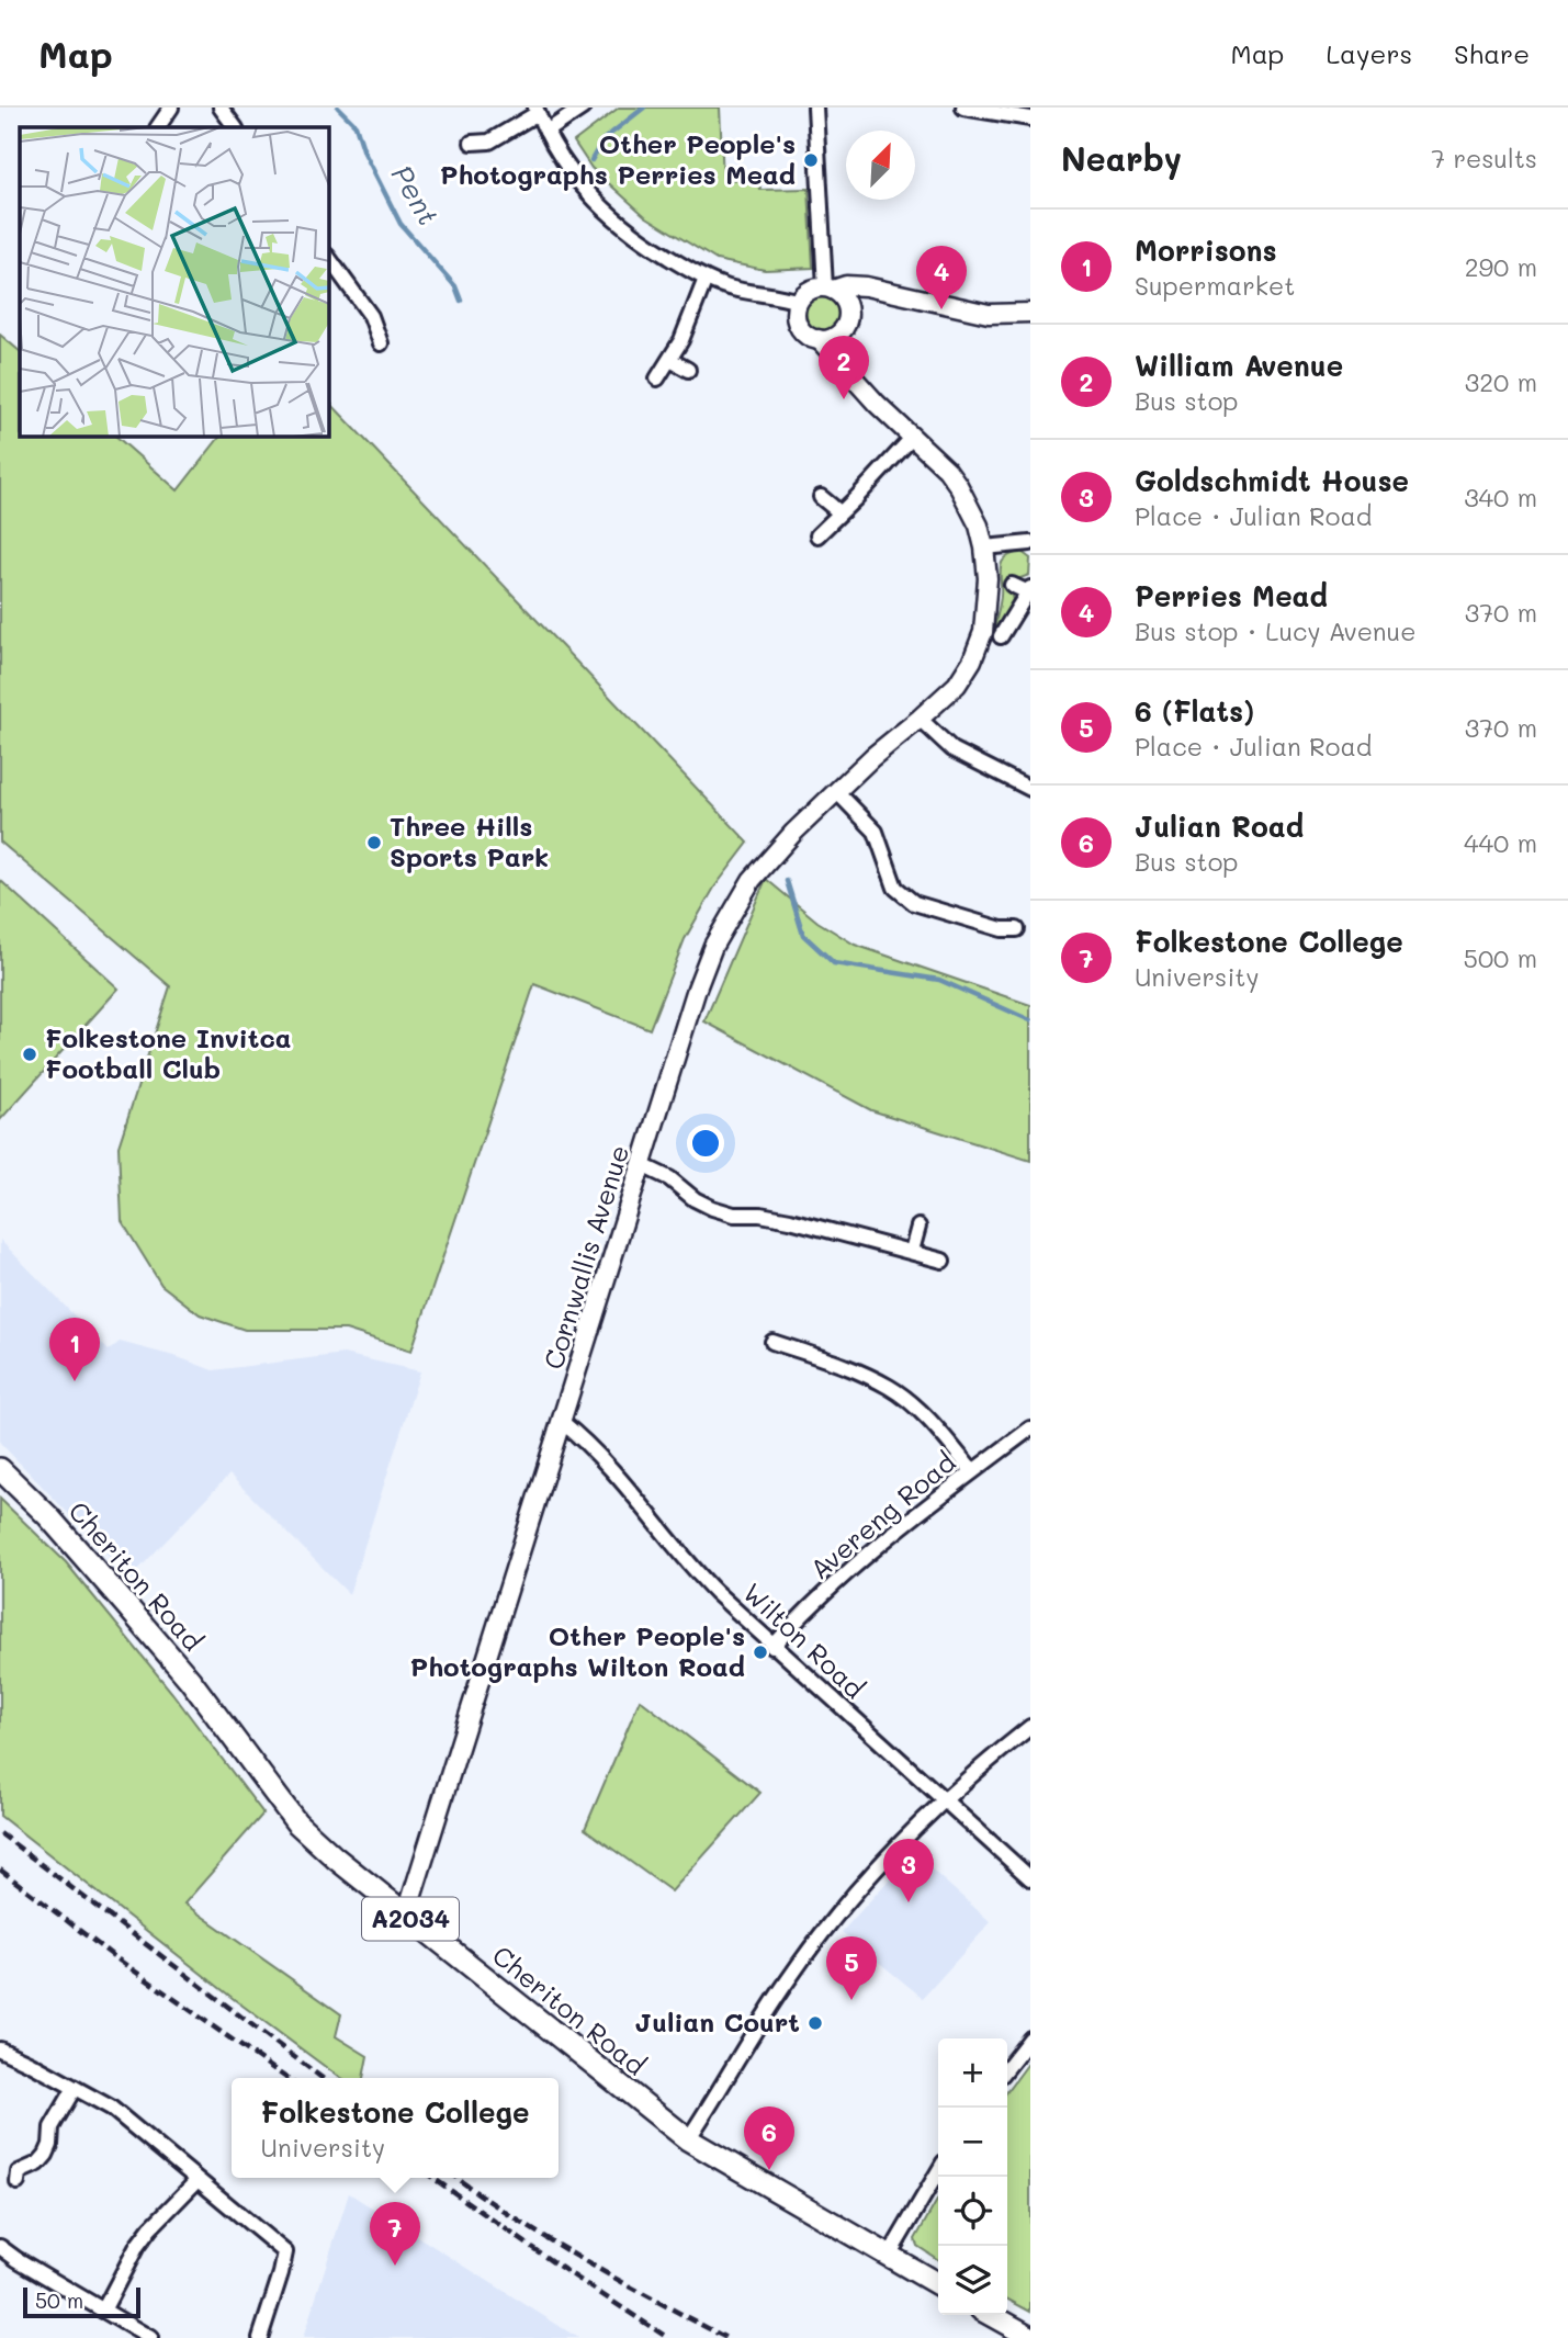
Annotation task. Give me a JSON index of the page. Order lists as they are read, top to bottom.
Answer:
{
  "streets": {
    "main road": ["Cheriton Road", "A2034"],
    "street": ["Cornwallis Avenue", "Avereng Road", "Wilton Road"]
  },
  "crossings": [
    ["Cornwallis Avenue", "Cheriton Road"],
    ["Cornwallis Avenue", "Wilton Road"],
    ["Avereng Road", "Wilton Road"]
  ],
  "water": ["Pent"],
  "places": [
    "Other People's Photographs Perries Mead",
    "Three Hills Sports Park",
    "Folkestone Invitca Football Club",
    "Other People's Photographs Wilton Road",
    "Julian Court"
  ],
  "scale_bar": "50 m",
  "north": "top right",
  "page": {
    "header": "Map",
    "nav": ["Map", "Layers", "Share"],
    "heading": ["Nearby", "7 results"],
    "list": [
      {
        "mark": "1",
        "name": "Morrisons",
        "note": "Supermarket",
        "value": "290 m"
      },
      {
        "mark": "2",
        "name": "William Avenue",
        "note": "Bus stop",
        "value": "320 m"
      },
      {
        "mark": "3",
        "name": "Goldschmidt House",
        "note": "Place · Julian Road",
        "value": "340 m"
      },
      {
        "mark": "4",
        "name": "Perries Mead",
        "note": "Bus stop · Lucy Avenue",
        "value": "370 m"
      },
      {
        "mark": "5",
        "name": "6 (Flats)",
        "note": "Place · Julian Road",
        "value": "370 m"
      },
      {
        "mark": "6",
        "name": "Julian Road",
        "note": "Bus stop",
        "value": "440 m"
      },
      {
        "mark": "7",
        "name": "Folkestone College",
        "note": "University",
        "value": "500 m"
      }
    ],
    "pins": [
      "4",
      "2",
      "1",
      "3",
      "5",
      "6",
      "7"
    ],
    "map_buttons": ["+", "−"],
    "popup": ["Folkestone College", "University"],
    "scale": "50 m"
  }
}
